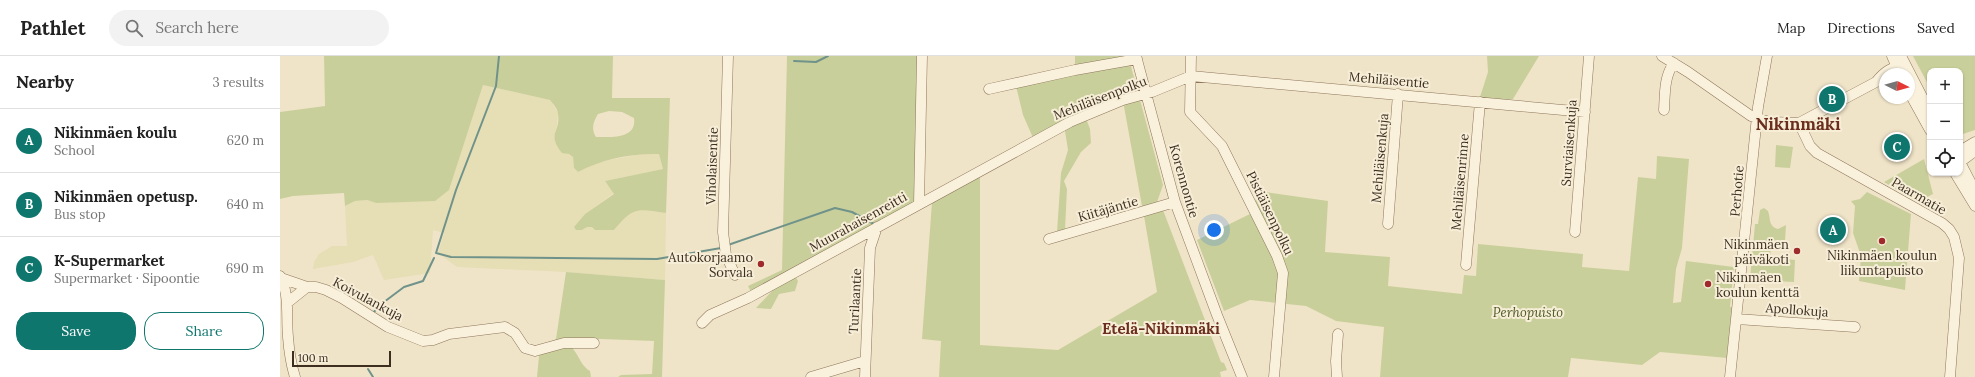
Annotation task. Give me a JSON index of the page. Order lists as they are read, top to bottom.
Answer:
{
  "streets": {
    "street": [
      "Mehiläisentie",
      "Mehiläisenpolku",
      "Surviaisenkuja",
      "Mehiläisenkuja",
      "Viholaisentie",
      "Korennontie",
      "Mehiläisenrinne",
      "Perhotie",
      "Paarmatie",
      "Kiitäjäntie",
      "Pistiäisenpolku",
      "Muurahaisenreitti",
      "Koivulankuja",
      "Turilaantie",
      "Apollokuja"
    ]
  },
  "crossings": [
    ["Mehiläisentie", "Mehiläisenpolku"],
    ["Mehiläisentie", "Surviaisenkuja"],
    ["Mehiläisentie", "Mehiläisenkuja"],
    ["Mehiläisentie", "Mehiläisenrinne"],
    ["Mehiläisentie", "Pistiäisenpolku"],
    ["Mehiläisenpolku", "Korennontie"],
    ["Mehiläisenpolku", "Pistiäisenpolku"],
    ["Mehiläisenpolku", "Muurahaisenreitti"],
    ["Korennontie", "Kiitäjäntie"],
    ["Perhotie", "Apollokuja"],
    ["Muurahaisenreitti", "Turilaantie"]
  ],
  "districts": ["Nikinmäki", "Etelä-Nikinmäki"],
  "parks": ["Perhopuisto"],
  "places": [
    "Nikinmäen koulun liikuntapuisto",
    "Nikinmäen päiväkoti",
    "Autokorjaamo Sorvala",
    "Nikinmäen koulun kenttä"
  ],
  "scale_bar": "100 m",
  "north": "right",
  "page": {
    "header": "Pathlet",
    "search": "Search here",
    "nav": ["Map", "Directions", "Saved"],
    "heading": ["Nearby", "3 results"],
    "map_buttons": ["+", "−"],
    "pins": ["B", "C", "A"],
    "list": [
      {
        "mark": "A",
        "name": "Nikinmäen koulu",
        "note": "School",
        "value": "620 m"
      },
      {
        "mark": "B",
        "name": "Nikinmäen opetusp.",
        "note": "Bus stop",
        "value": "640 m"
      },
      {
        "mark": "C",
        "name": "K-Supermarket",
        "note": "Supermarket · Sipoontie",
        "value": "690 m"
      }
    ],
    "buttons": ["Save", "Share"],
    "scale": "100 m"
  }
}
